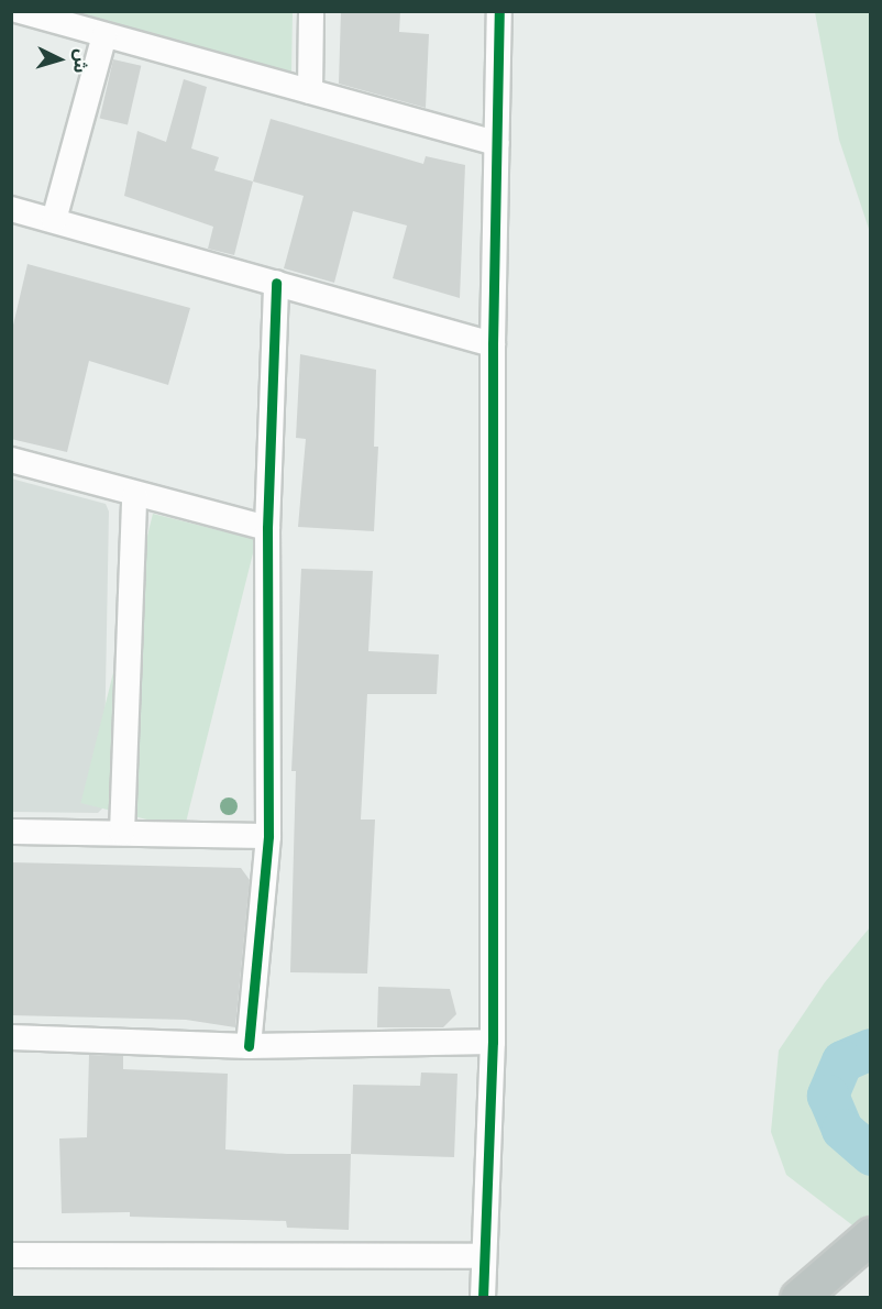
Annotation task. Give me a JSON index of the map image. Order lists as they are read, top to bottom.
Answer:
{
  "north": "right"
}
